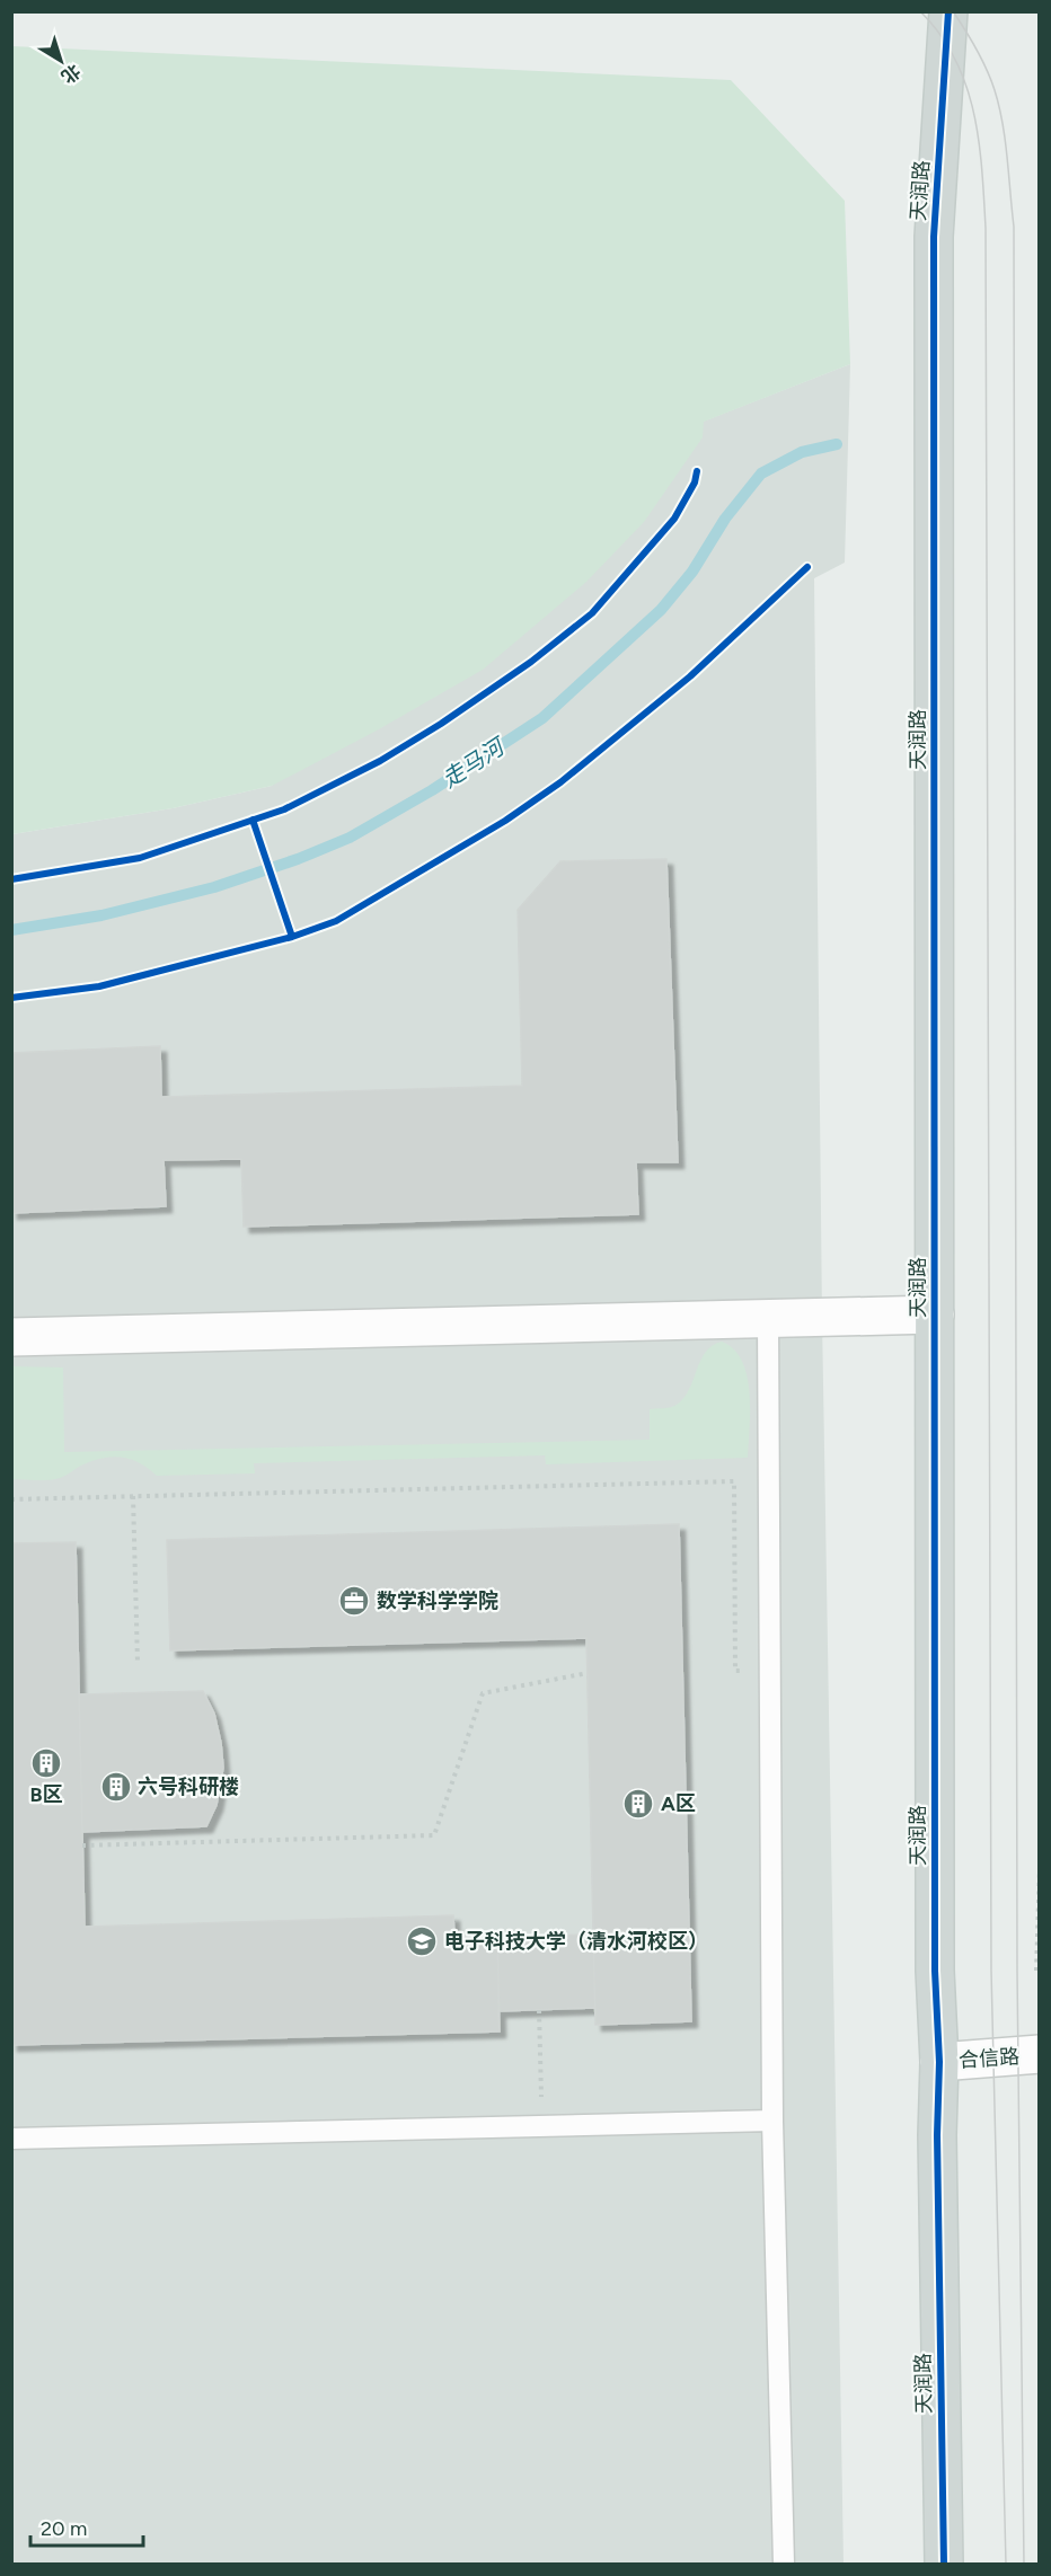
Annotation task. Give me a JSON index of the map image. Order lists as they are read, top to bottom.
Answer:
{
  "streets": {
    "main road": ["天润路"],
    "street": ["合信路"]
  },
  "crossings": [
    ["天润路", "合信路"]
  ],
  "water": ["走马河"],
  "places": {
    "office": ["数学科学学院"],
    "building": ["B区", "六号科研楼", "A区"],
    "school or university": ["电子科技大学（清水河校区）"]
  },
  "scale_bar": "20 m",
  "north": "bottom right"
}
